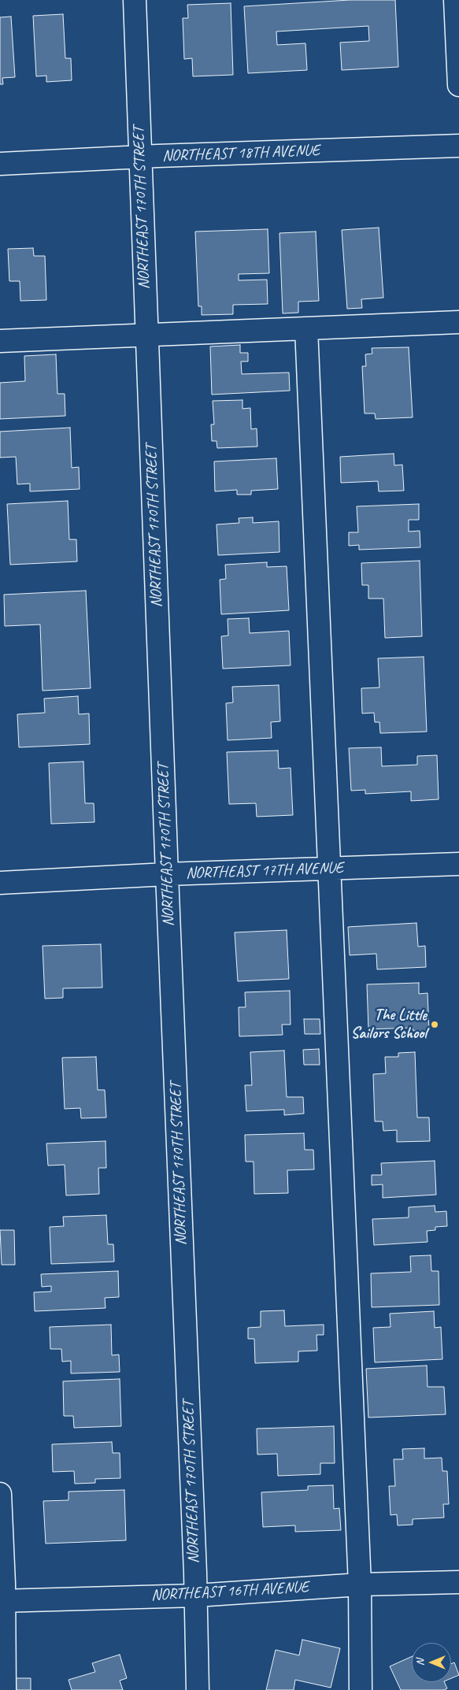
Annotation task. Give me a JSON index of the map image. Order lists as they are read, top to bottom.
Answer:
{
  "streets": {
    "street": [
      "NORTHEAST 18TH AVENUE",
      "NORTHEAST 170TH STREET",
      "NORTHEAST 17TH AVENUE",
      "NORTHEAST 16TH AVENUE"
    ]
  },
  "crossings": [
    ["NORTHEAST 18TH AVENUE", "NORTHEAST 170TH STREET"],
    ["NORTHEAST 170TH STREET", "NORTHEAST 17TH AVENUE"],
    ["NORTHEAST 170TH STREET", "NORTHEAST 16TH AVENUE"]
  ],
  "places": ["The Little Sailors School"],
  "north": "left"
}
